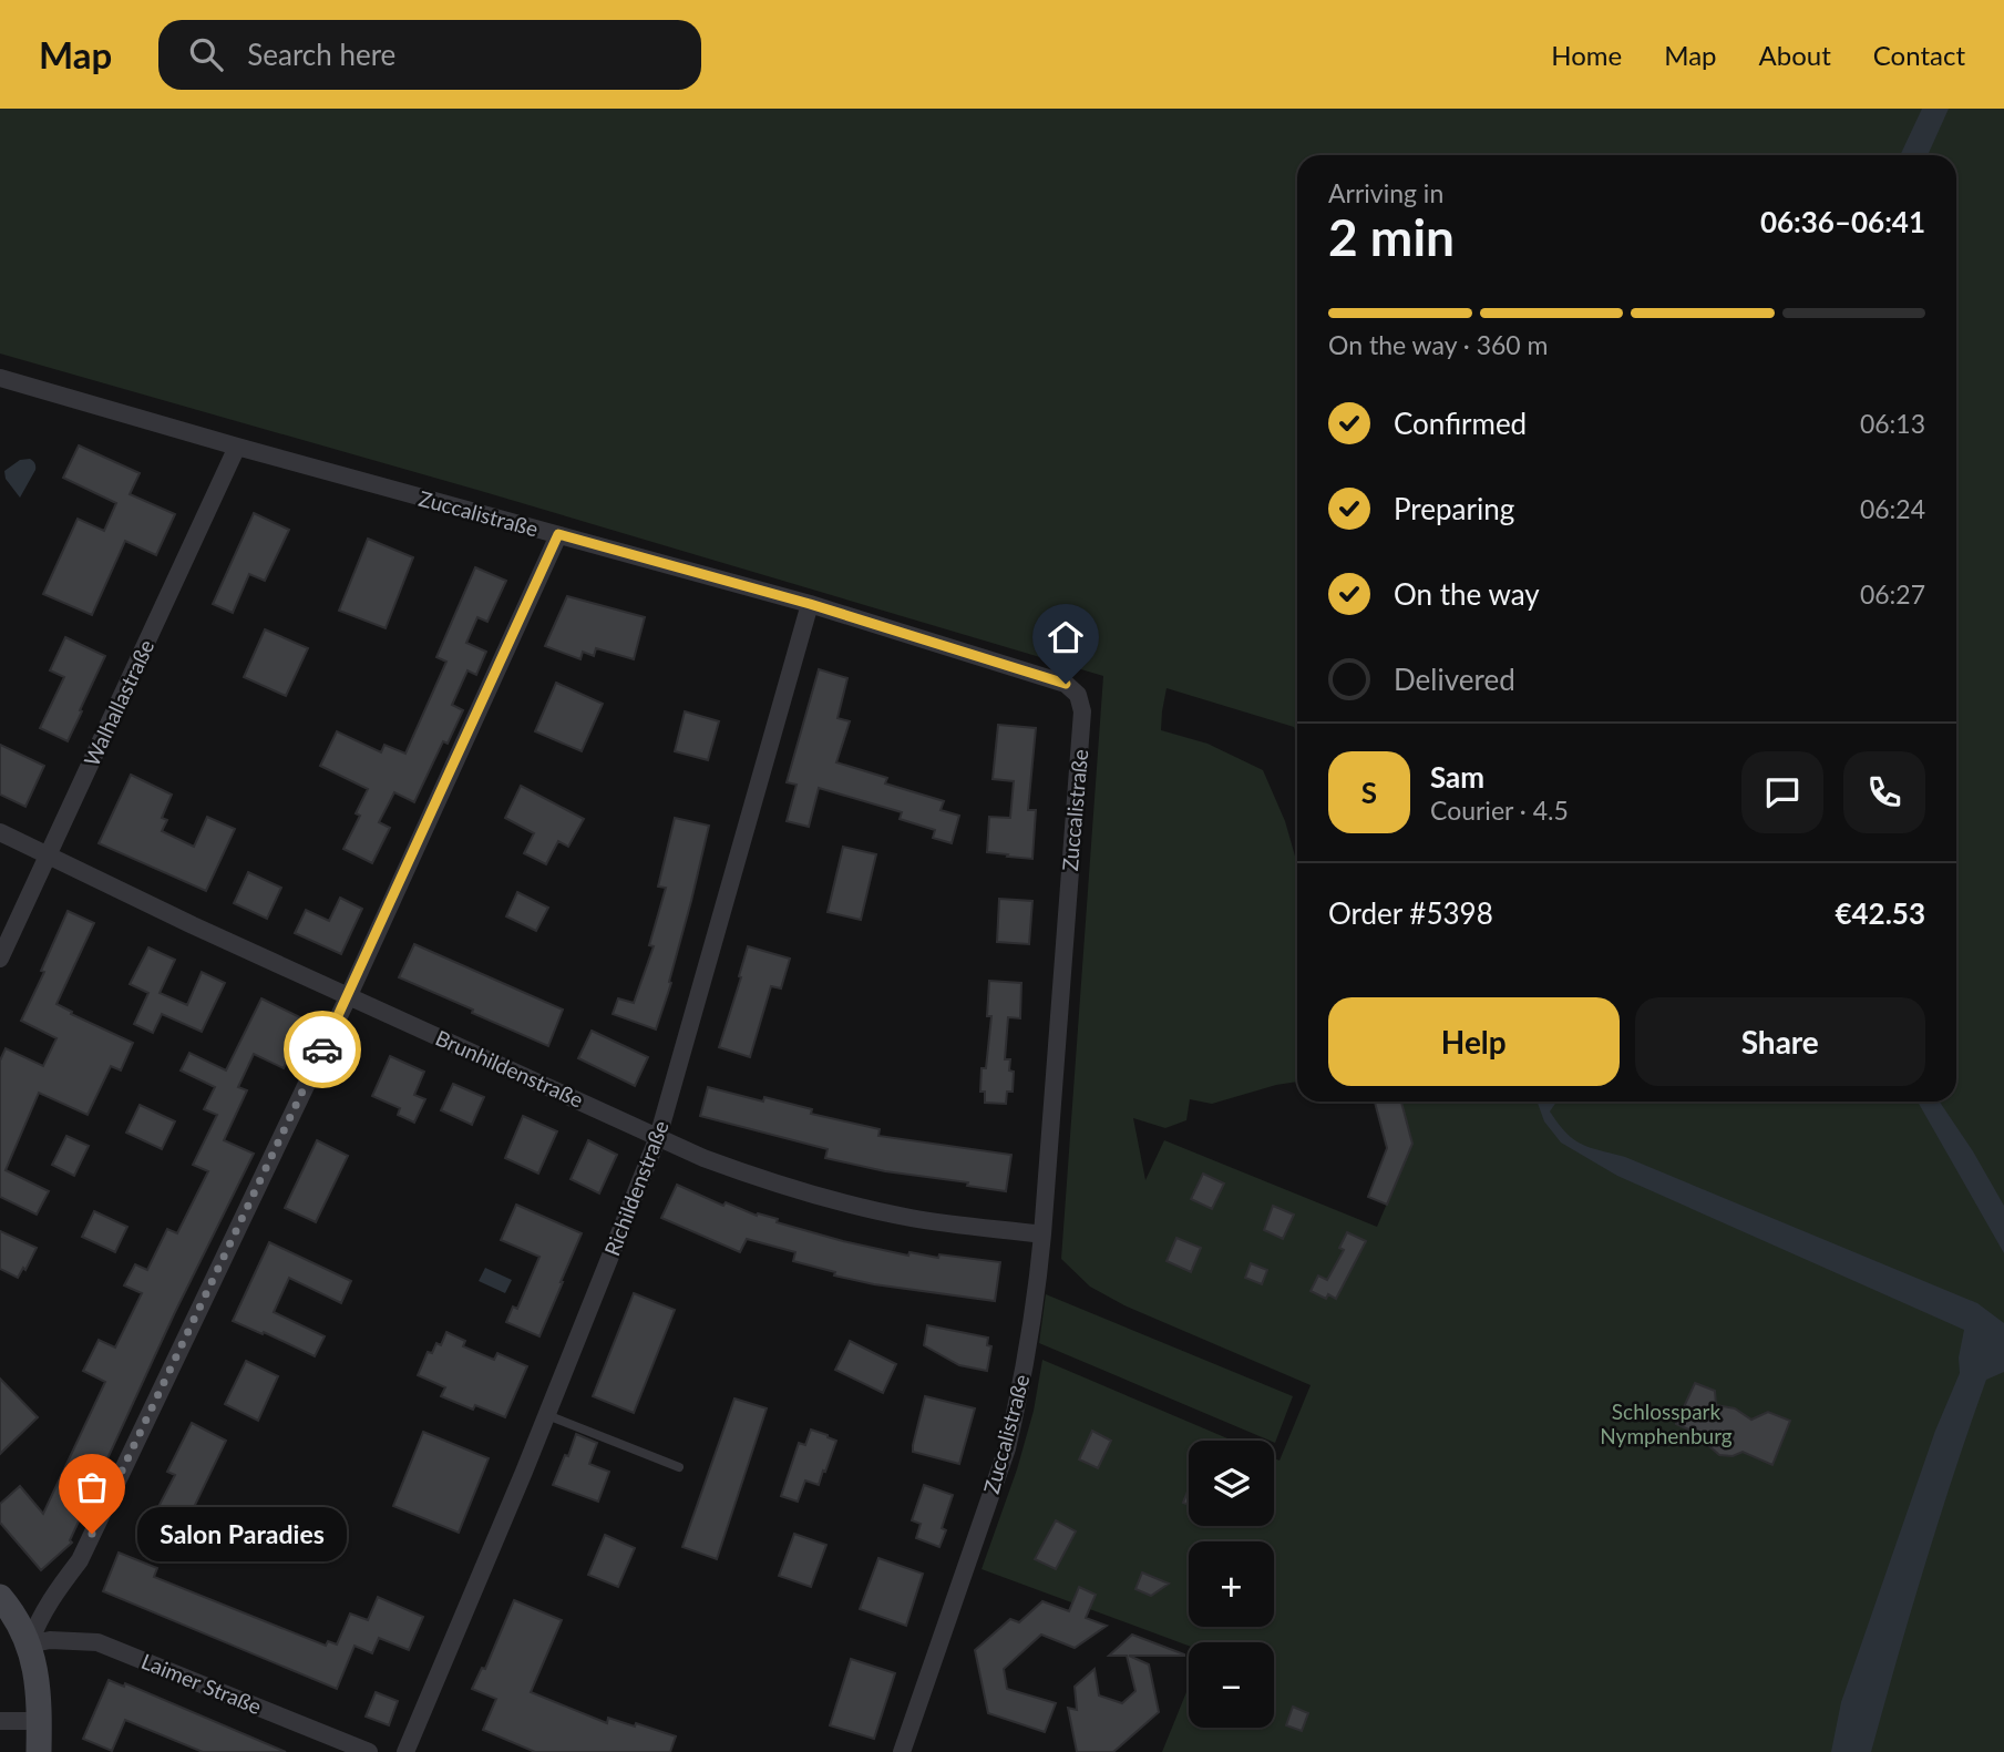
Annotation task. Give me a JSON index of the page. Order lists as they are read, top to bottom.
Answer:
{
  "streets": {
    "street": [
      "Zuccalistraße",
      "Walhallastraße",
      "Brunhildenstraße",
      "Richildenstraße",
      "Laimer Straße"
    ]
  },
  "crossings": [
    ["Zuccalistraße", "Walhallastraße"],
    ["Zuccalistraße", "Brunhildenstraße"],
    ["Zuccalistraße", "Richildenstraße"],
    ["Walhallastraße", "Brunhildenstraße"],
    ["Brunhildenstraße", "Richildenstraße"]
  ],
  "parks": ["Schlosspark Nymphenburg"],
  "places": ["Salon Paradies"],
  "page": {
    "header": "Map",
    "search": "Search here",
    "nav": [
      "Home",
      "Map",
      "About",
      "Contact"
    ],
    "heading": ["2 min", "Arriving in", "06:36–06:41"],
    "panel": [
      "Sam",
      "Courier · 4.5",
      "Order #5398",
      "€42.53"
    ],
    "bar": "On the way · 360 m",
    "list": [
      ["Confirmed", "06:13"],
      ["Preparing", "06:24"],
      ["On the way", "06:27"],
      "Delivered"
    ],
    "round": "S",
    "buttons": ["Help", "Share"],
    "map_buttons": ["+", "−"],
    "bubble": "Salon Paradies"
  }
}
